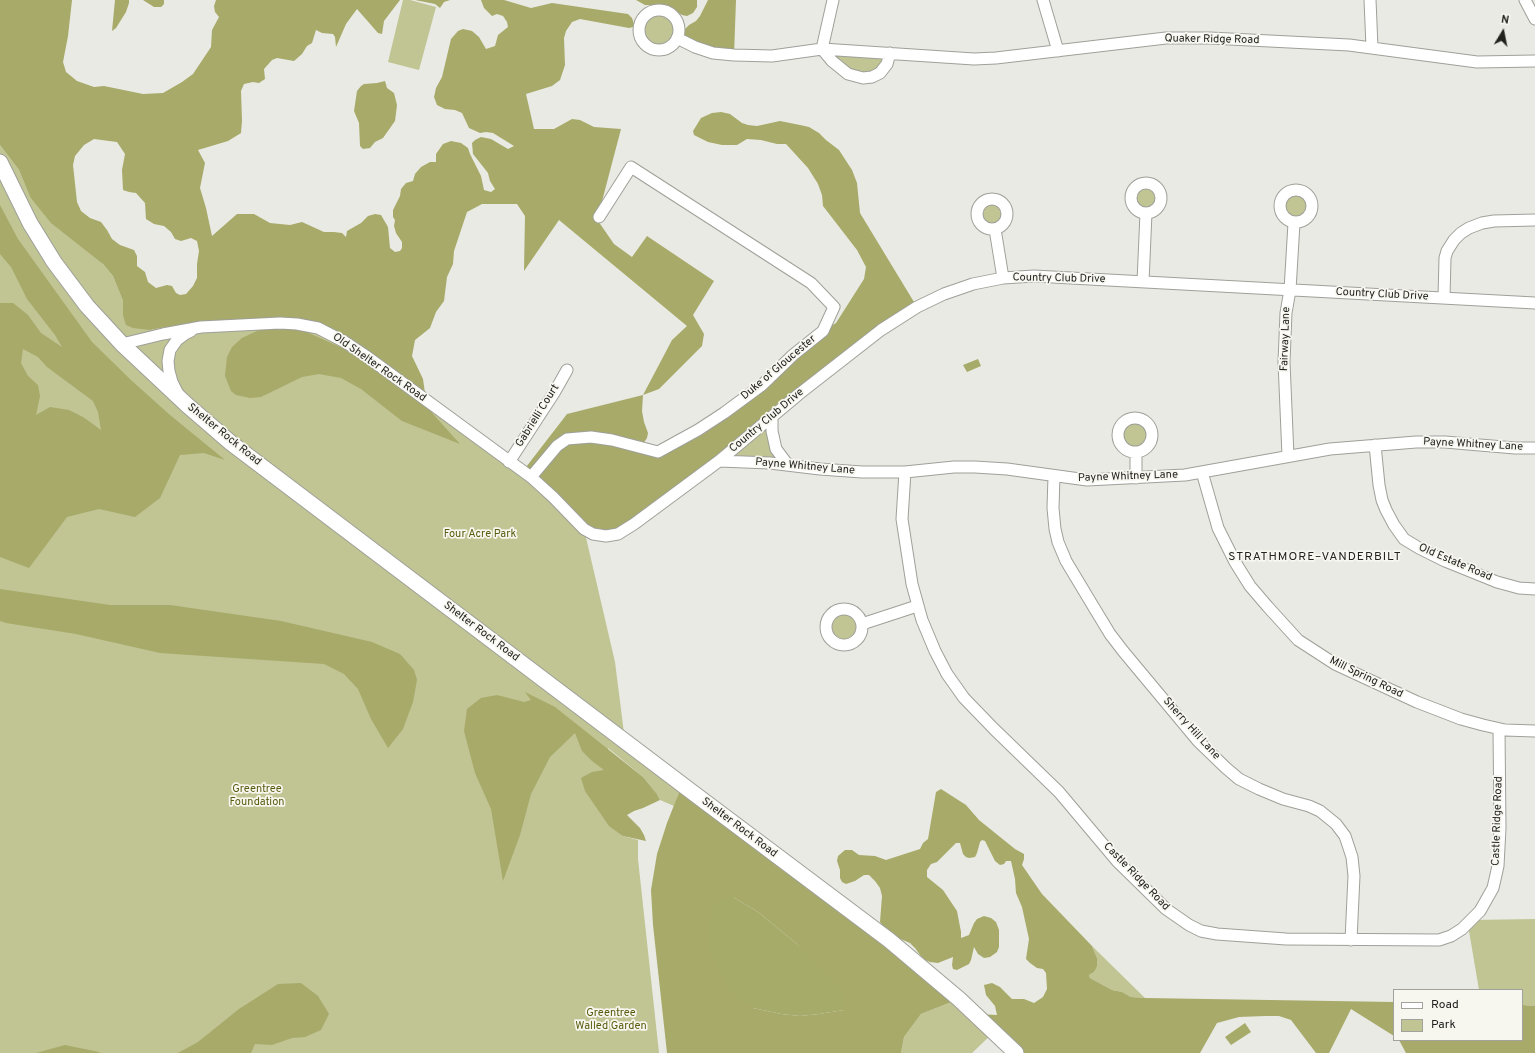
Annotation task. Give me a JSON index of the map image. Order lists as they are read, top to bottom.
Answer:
{
  "streets": {
    "main road": ["Shelter Rock Road"],
    "street": [
      "Quaker Ridge Road",
      "Country Club Drive",
      "Fairway Lane",
      "Old Shelter Rock Road",
      "Duke of Gloucester",
      "Gabrielli Court",
      "Payne Whitney Lane",
      "Old Estate Road",
      "Mill Spring Road",
      "Sherry Hill Lane",
      "Castle Ridge Road"
    ]
  },
  "crossings": [
    ["Country Club Drive", "Fairway Lane"],
    ["Country Club Drive", "Old Shelter Rock Road"],
    ["Country Club Drive", "Payne Whitney Lane"],
    ["Fairway Lane", "Payne Whitney Lane"],
    ["Old Shelter Rock Road", "Duke of Gloucester"],
    ["Old Shelter Rock Road", "Gabrielli Court"],
    ["Old Shelter Rock Road", "Shelter Rock Road"],
    ["Payne Whitney Lane", "Old Estate Road"],
    ["Payne Whitney Lane", "Mill Spring Road"],
    ["Payne Whitney Lane", "Sherry Hill Lane"],
    ["Payne Whitney Lane", "Castle Ridge Road"],
    ["Mill Spring Road", "Castle Ridge Road"],
    ["Sherry Hill Lane", "Castle Ridge Road"]
  ],
  "districts": ["STRATHMORE–VANDERBILT"],
  "parks": ["Four Acre Park", "Greentree Foundation", "Greentree Walled Garden"],
  "legend": ["Road", "Park"],
  "north": "top"
}
